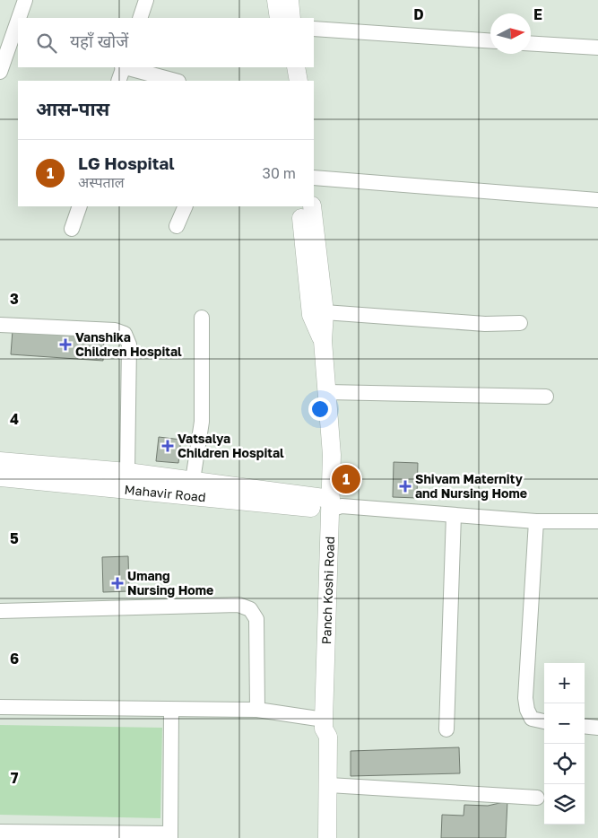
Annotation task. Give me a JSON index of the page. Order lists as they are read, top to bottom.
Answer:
{
  "streets": {
    "street": ["Mahavir Road", "Panch Koshi Road"]
  },
  "crossings": [
    ["Mahavir Road", "Panch Koshi Road"]
  ],
  "places": {
    "health": [
      "Vanshika Children Hospital",
      "Vatsalya Children Hospital",
      "Shivam Maternity and Nursing Home",
      "Umang Nursing Home"
    ]
  },
  "north": "right",
  "page": {
    "search": "यहाँ खोजें",
    "heading": "आस-पास",
    "list": [
      {
        "mark": "1",
        "name": "LG Hospital",
        "note": "अस्पताल",
        "value": "30 m"
      }
    ],
    "pins": "1",
    "map_buttons": ["+", "−"]
  },
  "grid": {
    "columns": ["D", "E"],
    "rows": [
      "3",
      "4",
      "5",
      "6",
      "7"
    ]
  }
}
